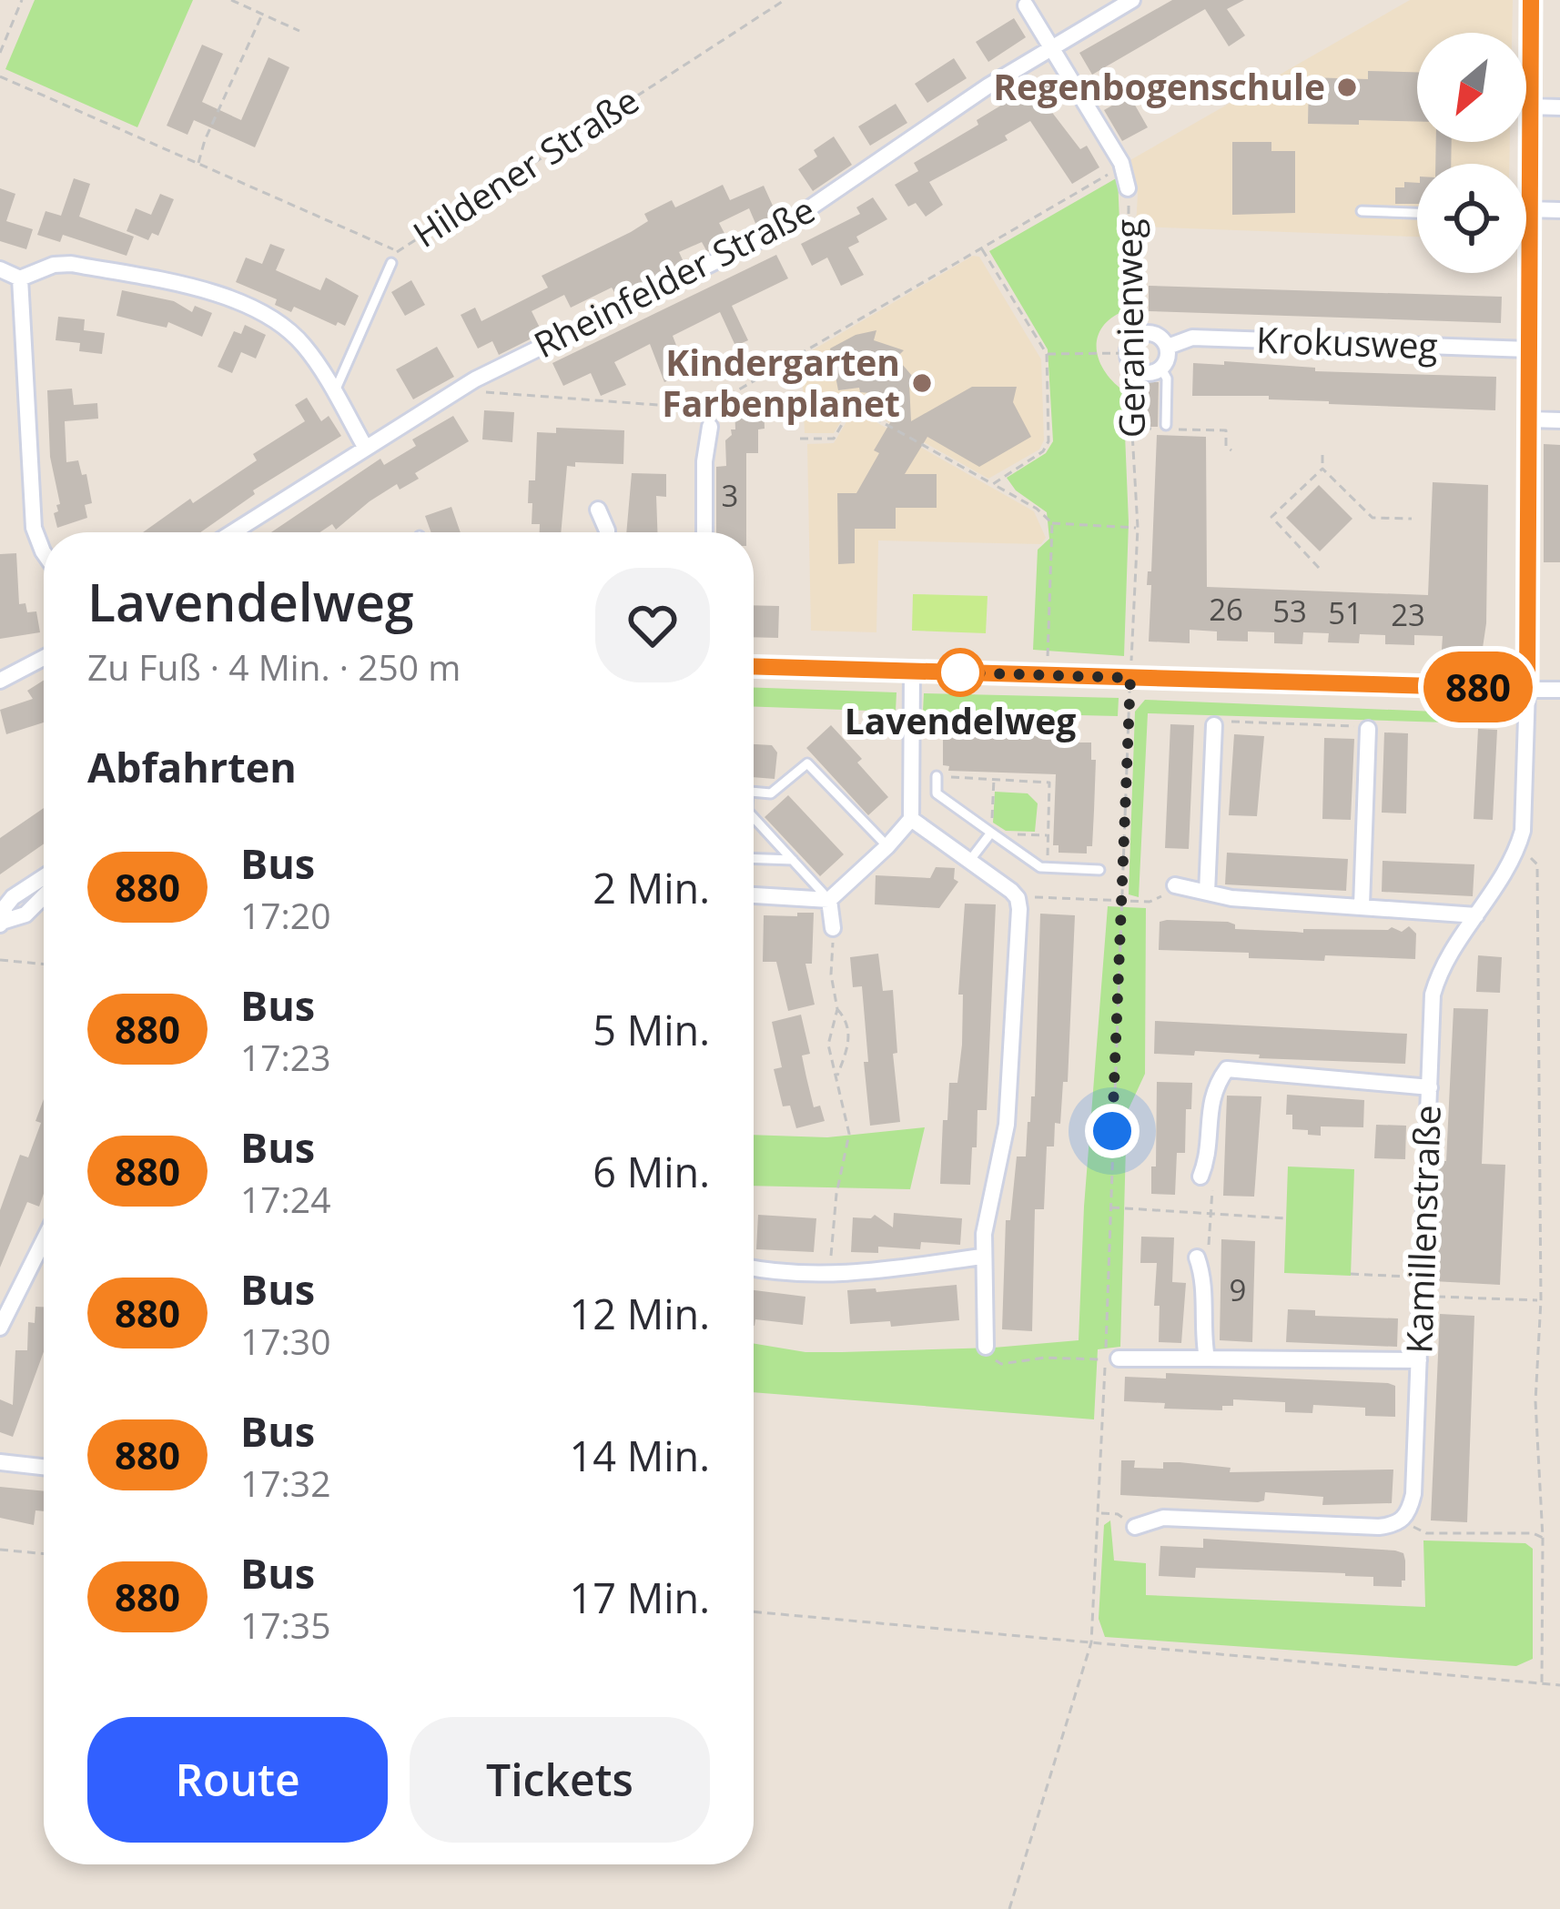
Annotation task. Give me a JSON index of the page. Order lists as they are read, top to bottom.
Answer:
{
  "streets": {
    "street": [
      "Rheinfelder Straße",
      "Geranienweg",
      "Krokusweg",
      "Kamillenstraße"
    ],
    "lane": ["Hildener Straße"]
  },
  "crossings": [
    ["Rheinfelder Straße", "Geranienweg"],
    ["Geranienweg", "Krokusweg"],
    ["Krokusweg", "Kamillenstraße"]
  ],
  "places": ["Regenbogenschule", "Kindergarten Farbenplanet", "Lavendelweg"],
  "lines": ["bus line 880"],
  "house_numbers": [
    "3",
    "26",
    "53",
    "51",
    "23",
    "9"
  ],
  "north": "bottom left",
  "page": {
    "on_map": "880",
    "heading": [
      ["Lavendelweg", "Zu Fuß · 4 Min. · 250 m"],
      "Abfahrten"
    ],
    "list": [
      {
        "mark": "880",
        "name": "Bus",
        "note": "17:20",
        "value": "2 Min."
      },
      {
        "mark": "880",
        "name": "Bus",
        "note": "17:23",
        "value": "5 Min."
      },
      {
        "mark": "880",
        "name": "Bus",
        "note": "17:24",
        "value": "6 Min."
      },
      {
        "mark": "880",
        "name": "Bus",
        "note": "17:30",
        "value": "12 Min."
      },
      {
        "mark": "880",
        "name": "Bus",
        "note": "17:32",
        "value": "14 Min."
      },
      {
        "mark": "880",
        "name": "Bus",
        "note": "17:35",
        "value": "17 Min."
      }
    ],
    "buttons": ["Route", "Tickets"]
  }
}
